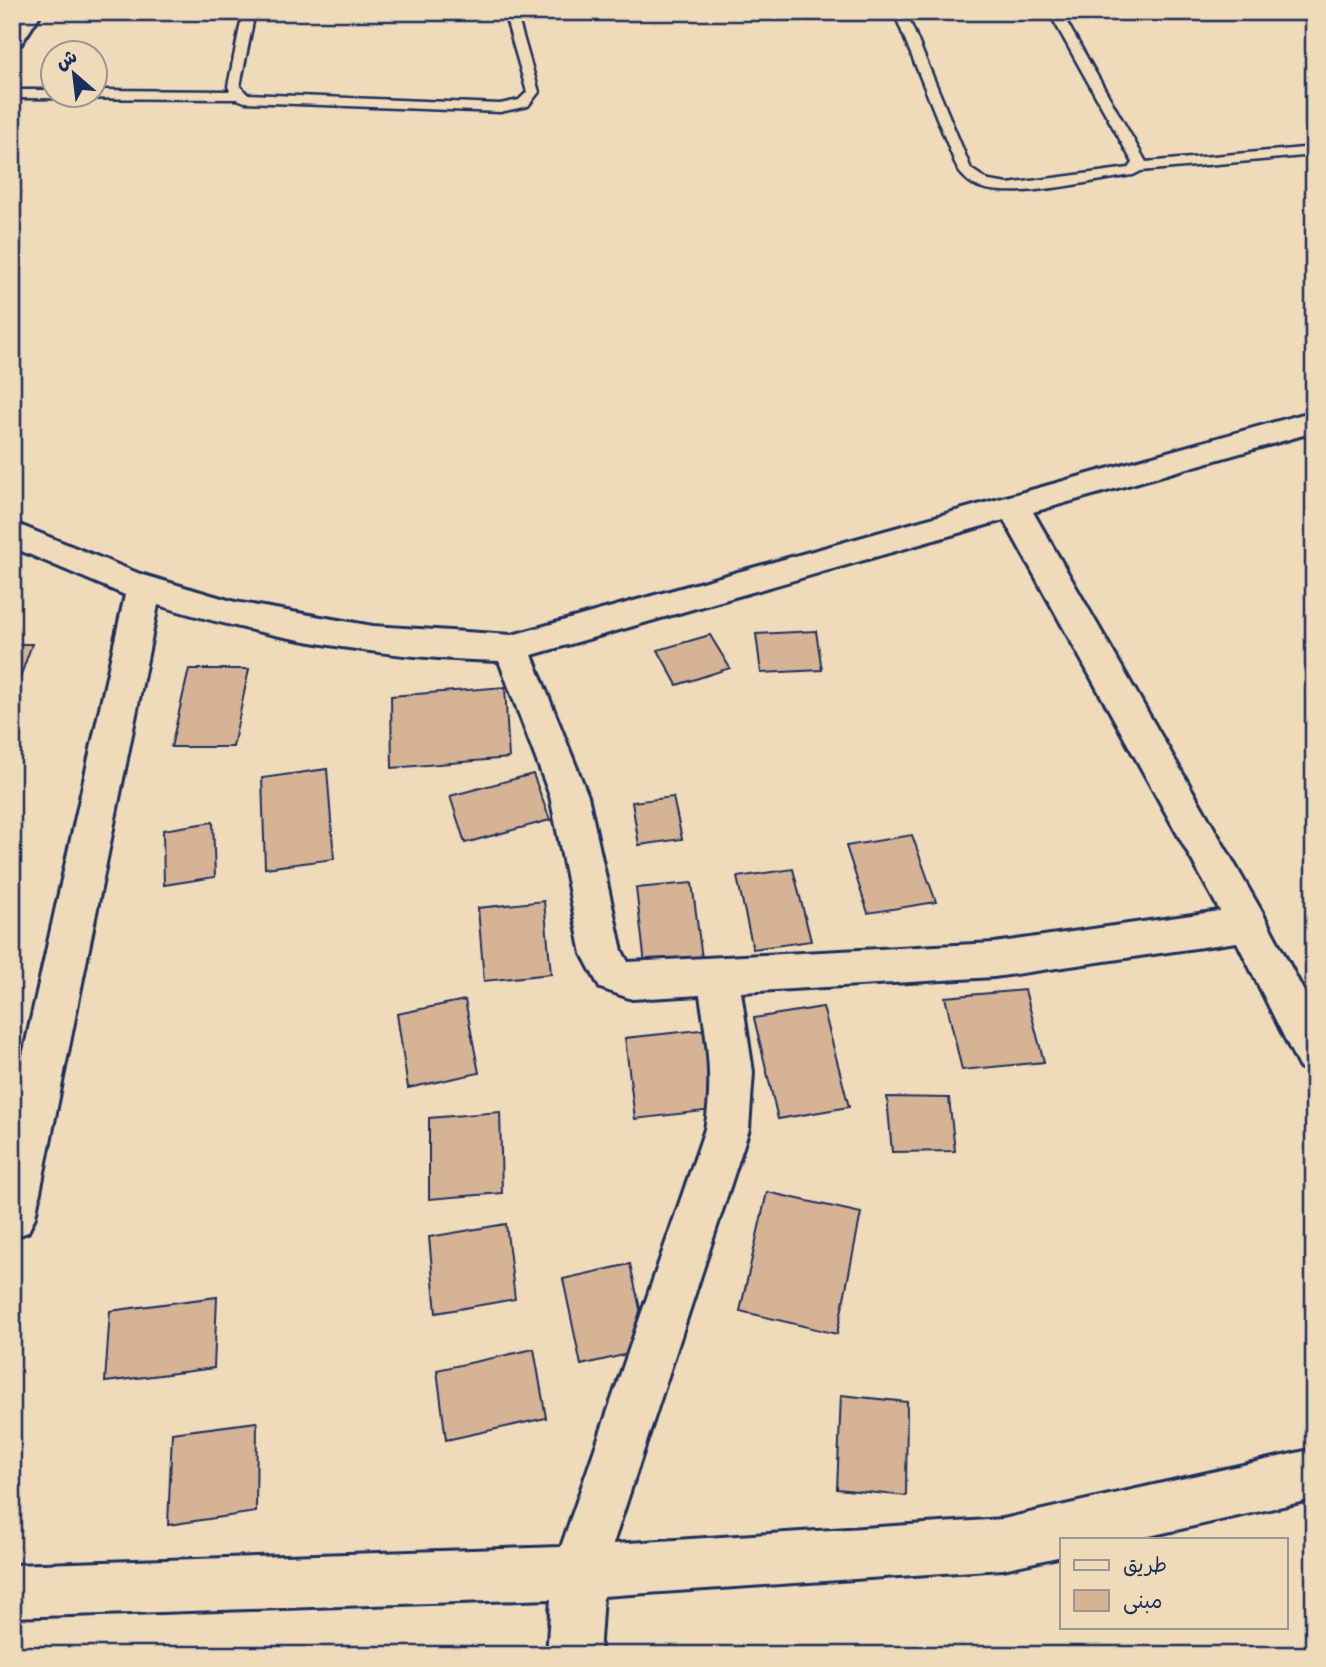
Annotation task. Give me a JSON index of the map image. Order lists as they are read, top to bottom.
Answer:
{
  "legend": ["طريق", "مبنى"],
  "north": "top left"
}
